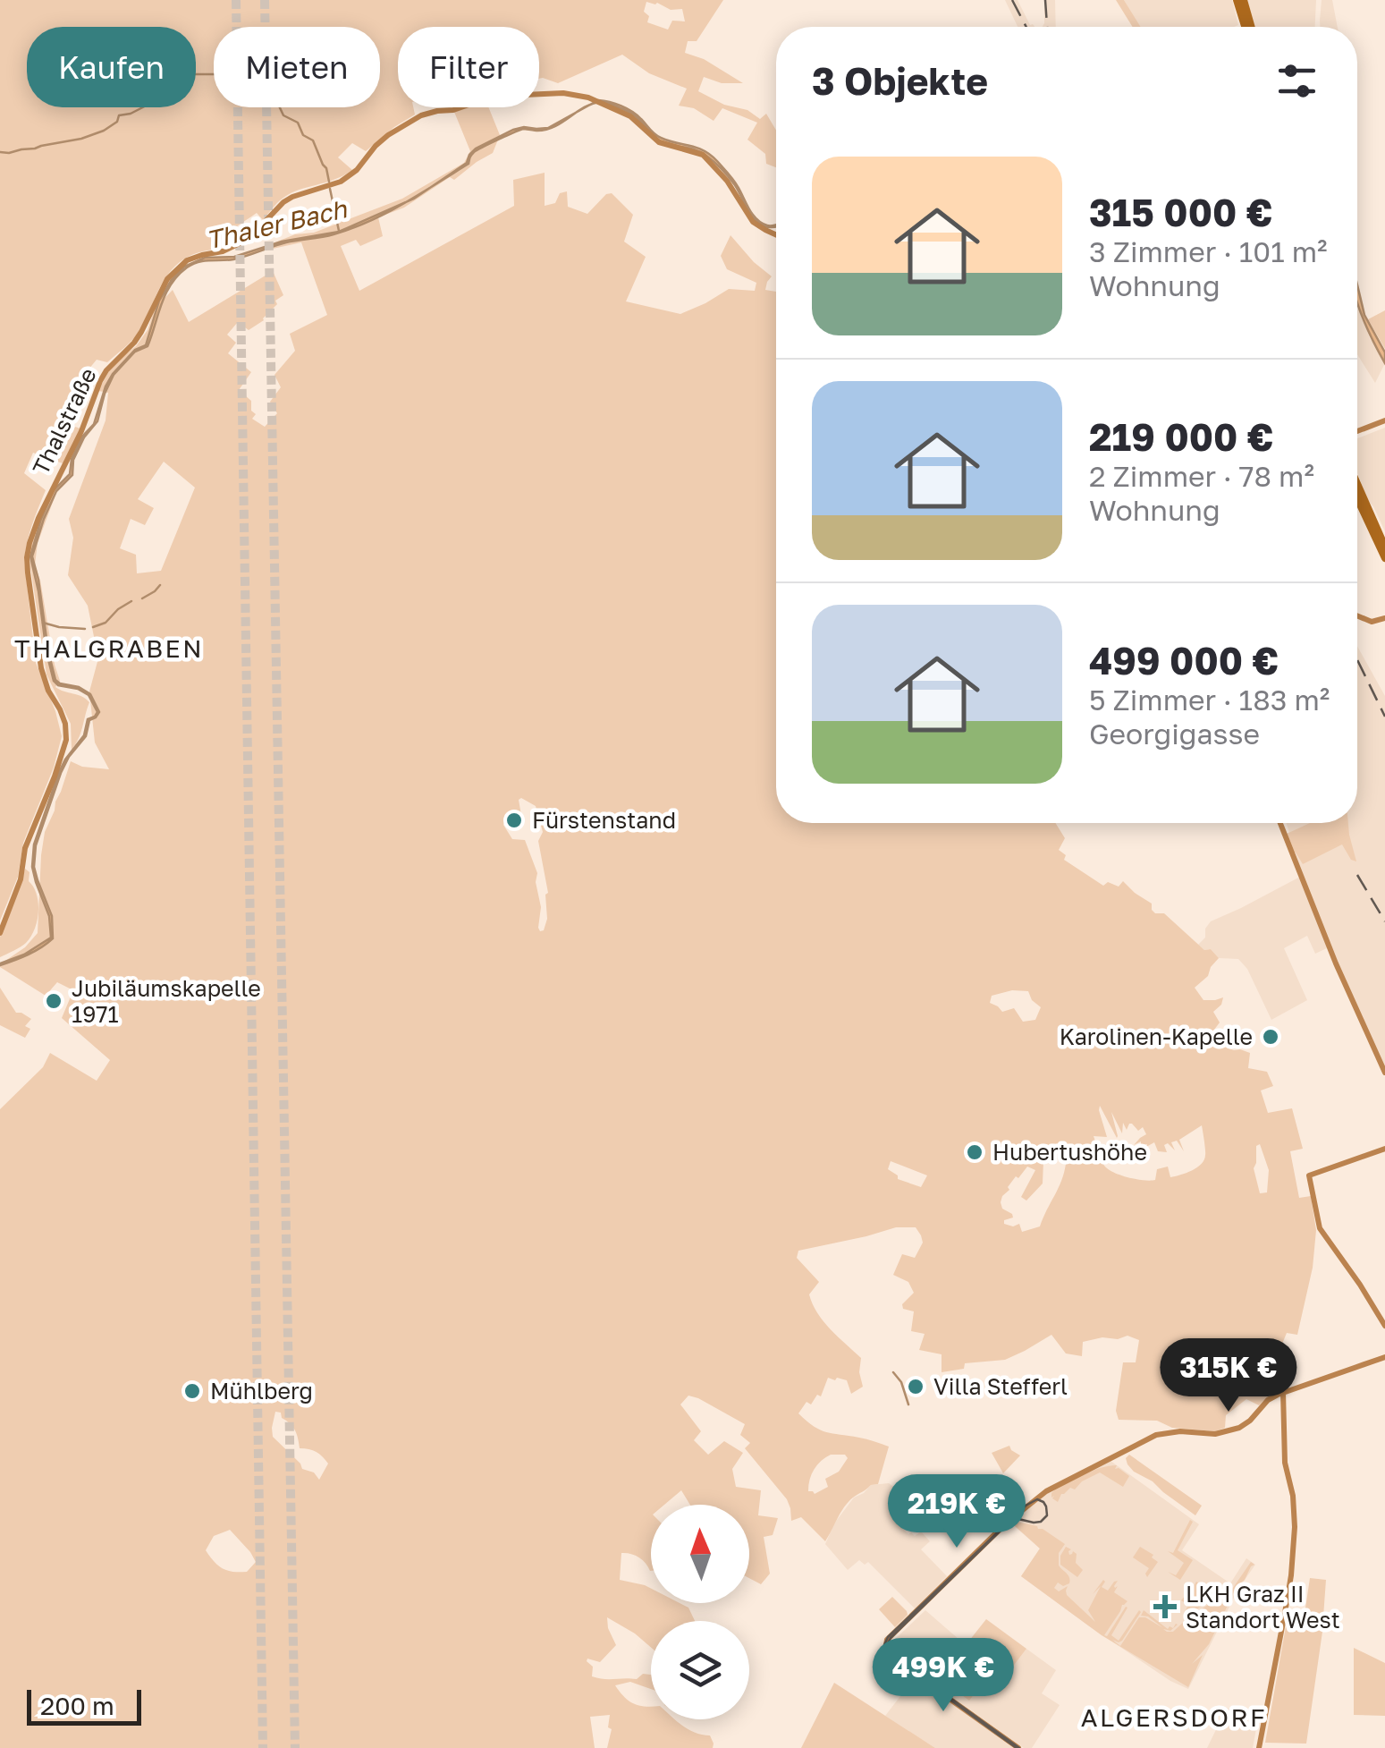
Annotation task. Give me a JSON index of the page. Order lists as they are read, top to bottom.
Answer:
{
  "streets": {
    "main road": ["Thalstraße"]
  },
  "districts": ["THALGRABEN", "ALGERSDORF"],
  "water": ["Thaler Bach"],
  "places": {
    "other": [
      "Fürstenstand",
      "Jubiläumskapelle 1971",
      "Karolinen-Kapelle",
      "Hubertushöhe",
      "Villa Stefferl",
      "Mühlberg"
    ],
    "health": ["LKH Graz II Standort West"]
  },
  "scale_bar": "200 m",
  "north": "top",
  "page": {
    "chip": ["Kaufen", "Mieten", "Filter"],
    "heading": "3 Objekte",
    "list": [
      {
        "name": "315 000 €",
        "note": "3 Zimmer · 101 m² · Wohnung"
      },
      {
        "name": "219 000 €",
        "note": "2 Zimmer · 78 m² · Wohnung"
      },
      {
        "name": "499 000 €",
        "note": "5 Zimmer · 183 m² · Georgigasse"
      }
    ],
    "price": ["315K €", "219K €", "499K €"],
    "scale": "200 m"
  }
}
